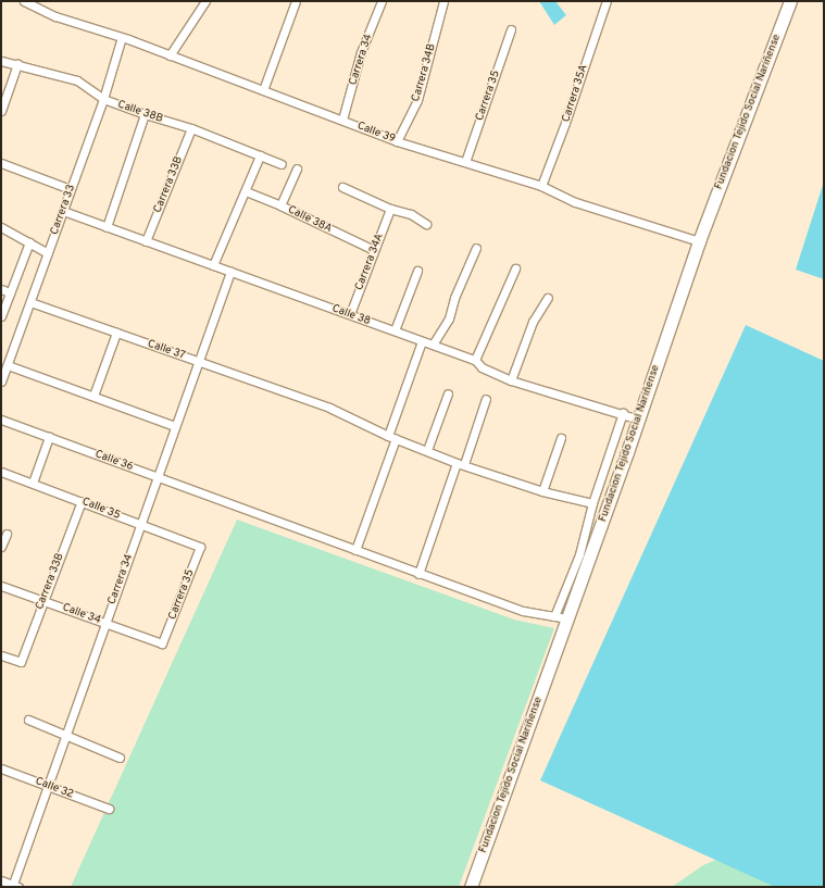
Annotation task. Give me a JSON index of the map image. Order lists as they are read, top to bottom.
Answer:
{
  "streets": {
    "main road": ["Fundacion Tejido Social Nariñense"],
    "street": [
      "Carrera 34",
      "Carrera 34B",
      "Carrera 35A",
      "Carrera 35",
      "Calle 38B",
      "Calle 39",
      "Carrera 33B",
      "Carrera 33",
      "Calle 38A",
      "Carrera 34A",
      "Calle 38",
      "Calle 37",
      "Calle 36",
      "Calle 35",
      "Calle 34",
      "Calle 32"
    ]
  },
  "crossings": [
    ["Carrera 34", "Calle 39"],
    ["Carrera 34", "Calle 38"],
    ["Carrera 34", "Calle 37"],
    ["Carrera 34", "Calle 36"],
    ["Carrera 34", "Calle 35"],
    ["Carrera 34", "Calle 34"],
    ["Carrera 34", "Calle 32"],
    ["Carrera 34B", "Calle 39"],
    ["Carrera 35A", "Calle 39"],
    ["Carrera 35", "Calle 39"],
    ["Carrera 35", "Calle 35"],
    ["Carrera 35", "Calle 34"],
    ["Calle 38B", "Carrera 33B"],
    ["Calle 38B", "Carrera 33"],
    ["Fundacion Tejido Social Nariñense", "Calle 39"],
    ["Fundacion Tejido Social Nariñense", "Calle 38"],
    ["Fundacion Tejido Social Nariñense", "Calle 36"],
    ["Calle 39", "Carrera 33"],
    ["Carrera 33B", "Calle 38"],
    ["Carrera 33B", "Calle 35"],
    ["Carrera 33B", "Calle 34"],
    ["Carrera 33", "Calle 38"],
    ["Carrera 33", "Calle 37"],
    ["Calle 38A", "Carrera 34A"],
    ["Carrera 34A", "Calle 38"]
  ]
}
